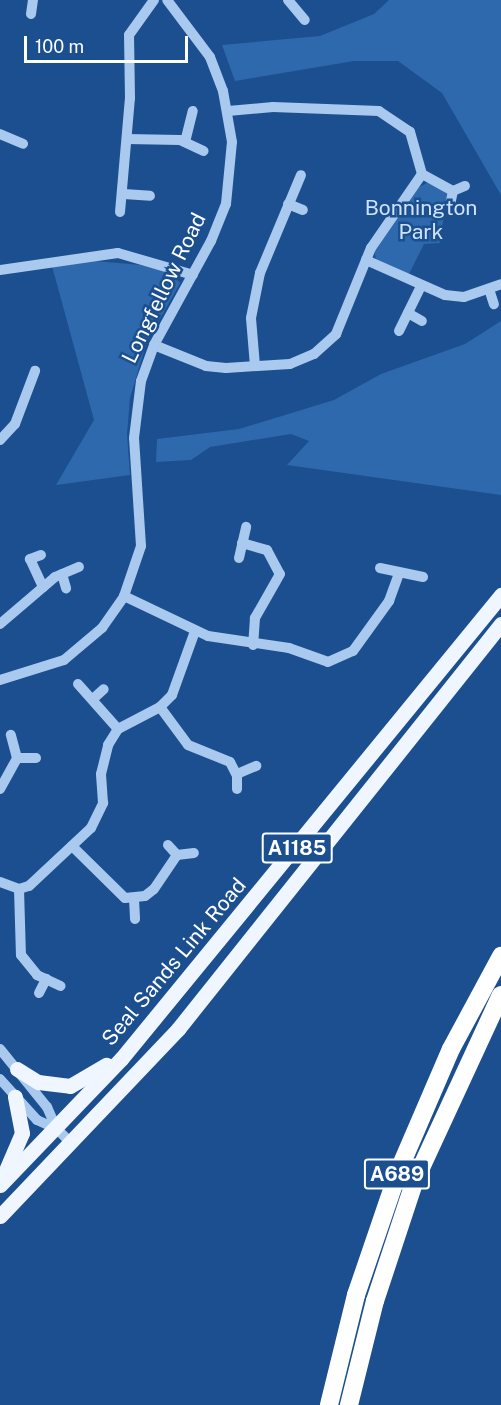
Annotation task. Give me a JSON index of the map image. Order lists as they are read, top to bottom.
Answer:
{
  "streets": {
    "highway": ["A689"],
    "main road": ["A1185", "Seal Sands Link Road"],
    "street": ["Longfellow Road"]
  },
  "crossings": [
    ["A1185", "Seal Sands Link Road"]
  ],
  "parks": ["Bonnington Park"],
  "scale_bar": "100 m"
}
